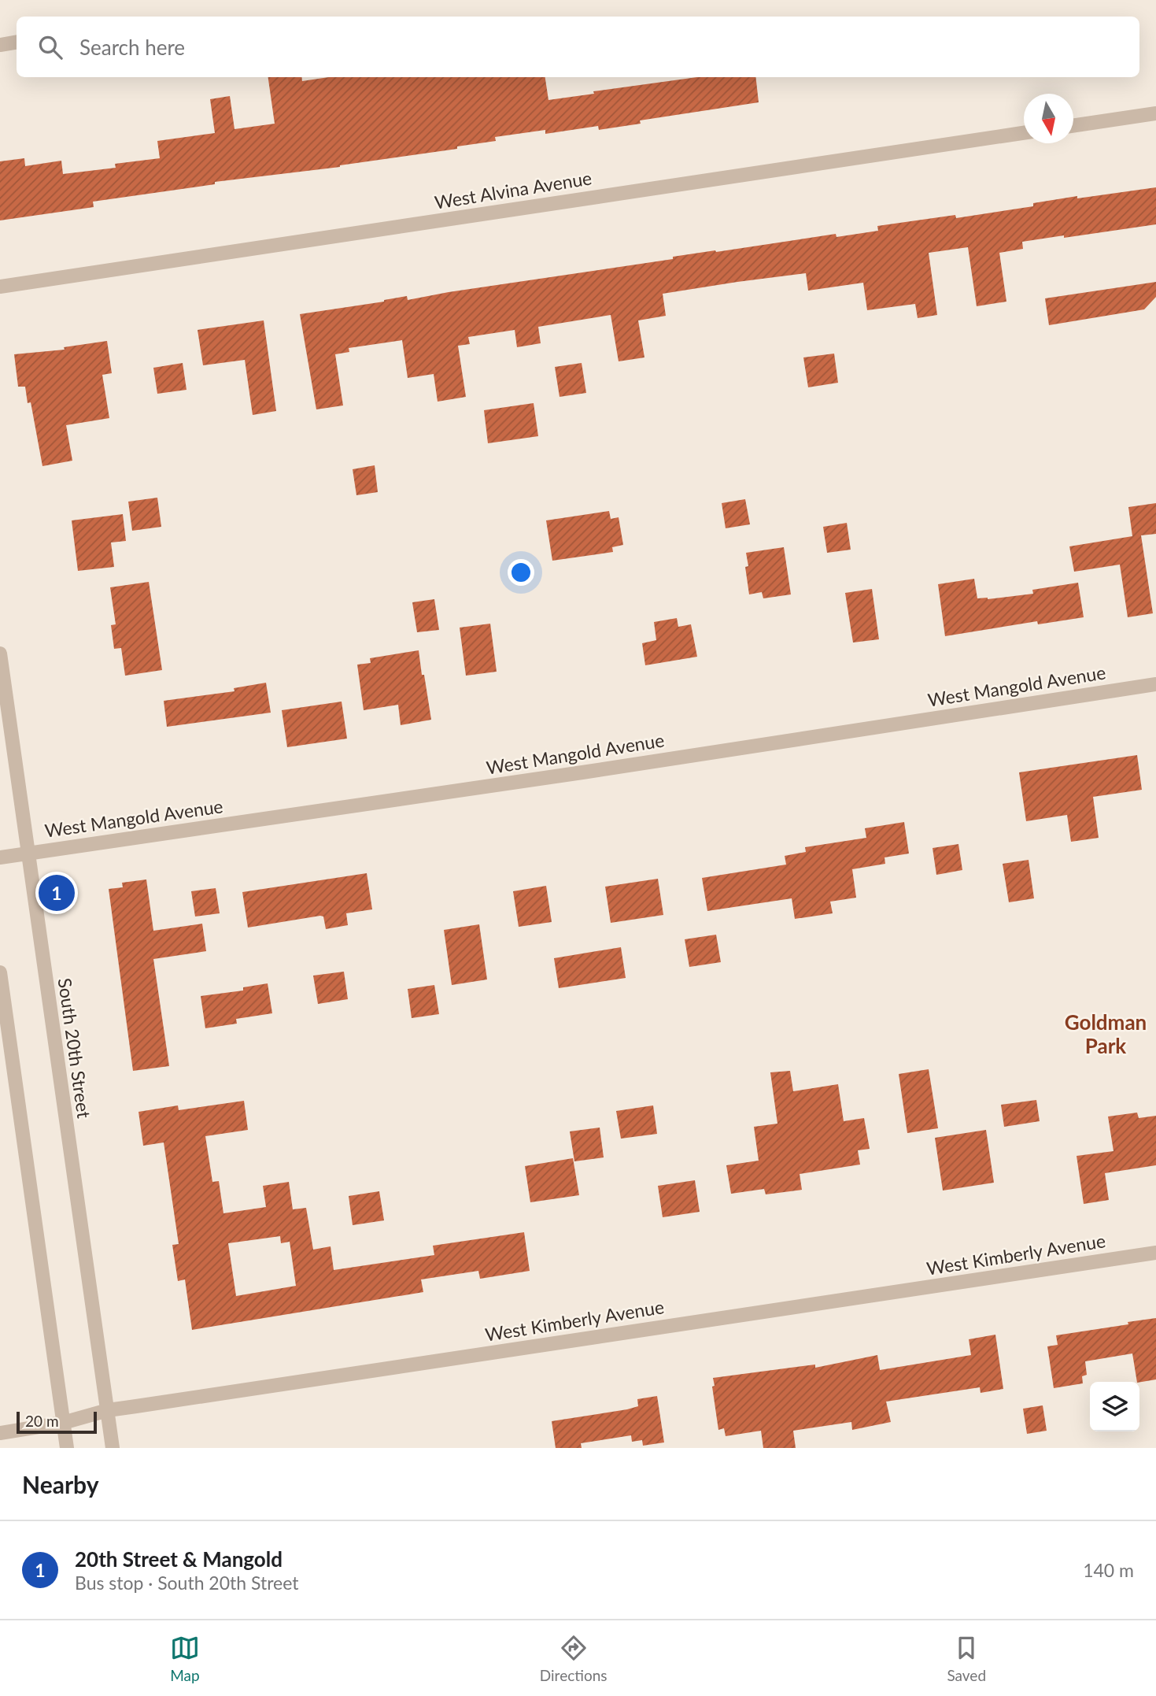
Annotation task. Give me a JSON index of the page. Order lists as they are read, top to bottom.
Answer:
{
  "streets": {
    "street": [
      "West Alvina Avenue",
      "West Mangold Avenue",
      "South 20th Street",
      "West Kimberly Avenue"
    ]
  },
  "crossings": [
    ["West Mangold Avenue", "South 20th Street"],
    ["South 20th Street", "West Kimberly Avenue"]
  ],
  "districts": ["Goldman Park"],
  "scale_bar": "20 m",
  "north": "bottom",
  "page": {
    "search": "Search here",
    "pins": "1",
    "scale": "20 m",
    "heading": "Nearby",
    "list": [
      {
        "mark": "1",
        "name": "20th Street & Mangold",
        "note": "Bus stop · South 20th Street",
        "value": "140 m"
      }
    ],
    "nav": ["Map", "Directions", "Saved"]
  }
}
